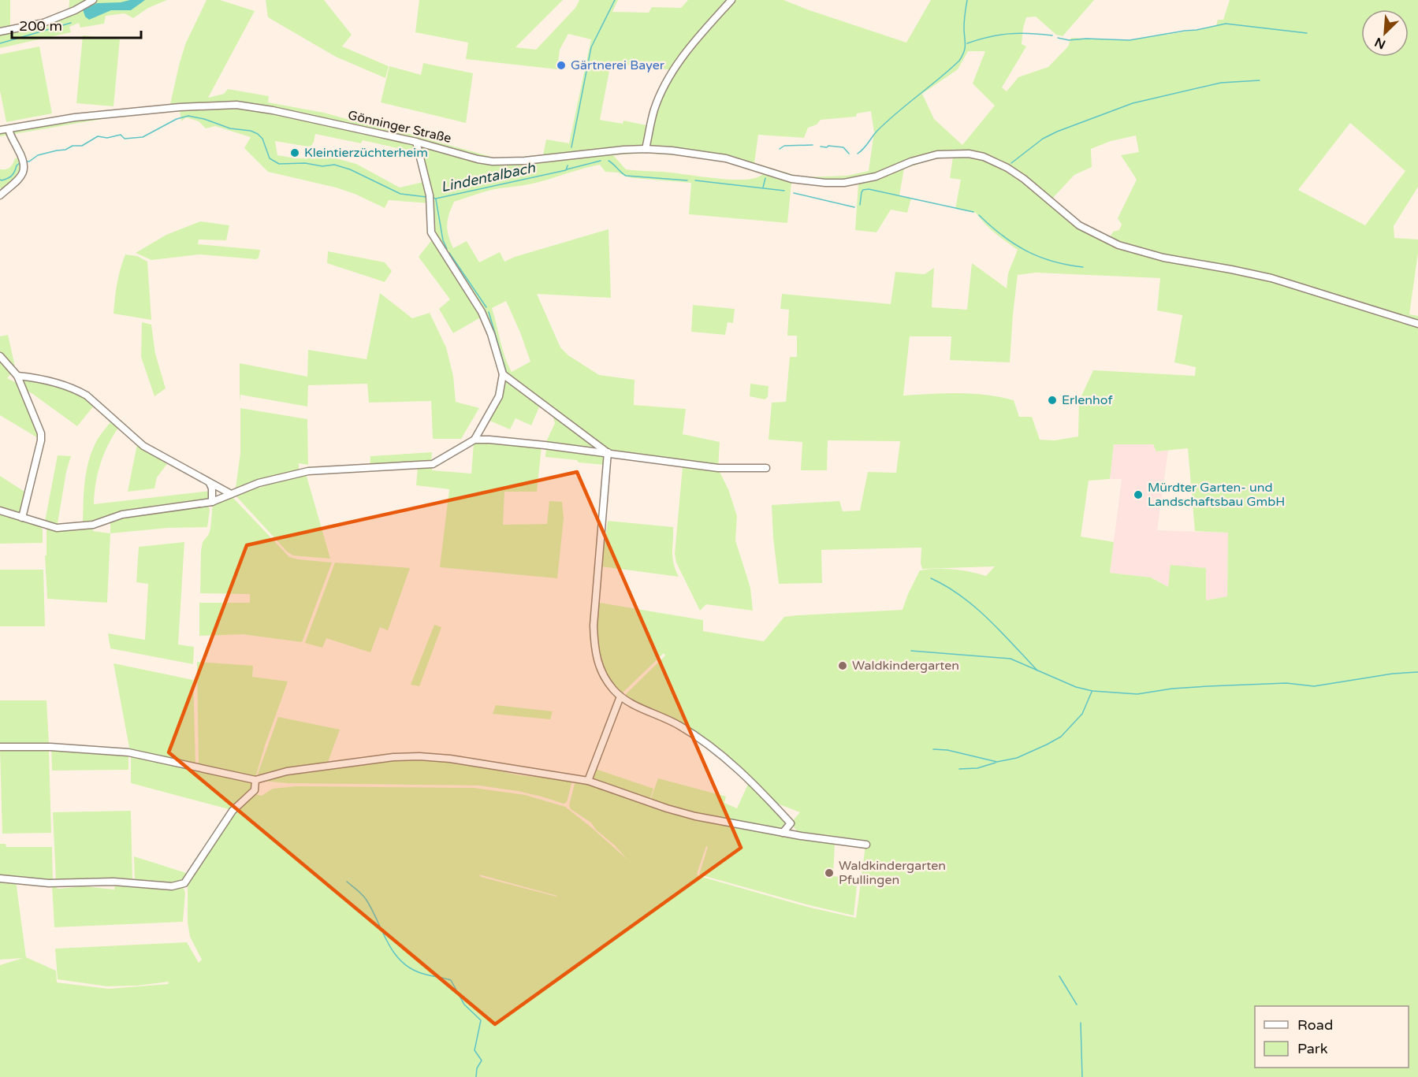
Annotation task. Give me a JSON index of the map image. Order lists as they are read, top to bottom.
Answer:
{
  "streets": {
    "street": ["Gönninger Straße"]
  },
  "water": ["Lindentalbach"],
  "places": [
    "Gärtnerei Bayer",
    "Kleintierzüchterheim",
    "Erlenhof",
    "Mürdter Garten- und Landschaftsbau GmbH",
    "Waldkindergarten",
    "Waldkindergarten Pfullingen"
  ],
  "legend": ["Road", "Park"],
  "scale_bar": "200 m",
  "north": "bottom left"
}
